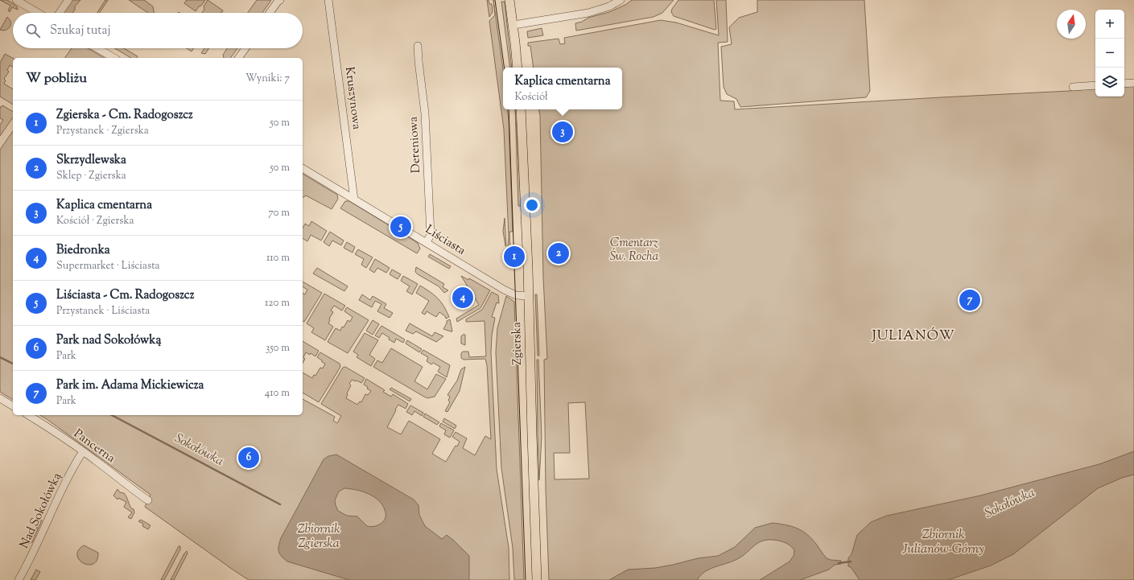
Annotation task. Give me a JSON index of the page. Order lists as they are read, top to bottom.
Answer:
{
  "streets": {
    "main road": ["Zgierska"],
    "street": [
      "Kruszynowa",
      "Dereniowa",
      "Liściasta",
      "Pancerna",
      "Nad Sokołówką"
    ]
  },
  "crossings": [
    ["Kruszynowa", "Liściasta"],
    ["Dereniowa", "Liściasta"],
    ["Liściasta", "Zgierska"],
    ["Pancerna", "Nad Sokołówką"]
  ],
  "districts": ["JULIANÓW"],
  "water": ["Sokołówka", "Zbiornik Zgierska", "Zbiornik Julianów-Górny"],
  "parks": ["Cmentarz Św. Rocha"],
  "north": "top",
  "page": {
    "map_buttons": ["+", "−"],
    "search": "Szukaj tutaj",
    "heading": ["W pobliżu", "Wyniki: 7"],
    "popup": ["Kaplica cmentarna", "Kościół"],
    "list": [
      {
        "mark": "1",
        "name": "Zgierska - Cm. Radogoszcz",
        "note": "Przystanek · Zgierska",
        "value": "50 m"
      },
      {
        "mark": "2",
        "name": "Skrzydlewska",
        "note": "Sklep · Zgierska",
        "value": "50 m"
      },
      {
        "mark": "3",
        "name": "Kaplica cmentarna",
        "note": "Kościół · Zgierska",
        "value": "70 m"
      },
      {
        "mark": "4",
        "name": "Biedronka",
        "note": "Supermarket · Liściasta",
        "value": "110 m"
      },
      {
        "mark": "5",
        "name": "Liściasta - Cm. Radogoszcz",
        "note": "Przystanek · Liściasta",
        "value": "120 m"
      },
      {
        "mark": "6",
        "name": "Park nad Sokołówką",
        "note": "Park",
        "value": "350 m"
      },
      {
        "mark": "7",
        "name": "Park im. Adama Mickiewicza",
        "note": "Park",
        "value": "410 m"
      }
    ],
    "pins": [
      "3",
      "5",
      "2",
      "1",
      "4",
      "7",
      "6"
    ]
  }
}
